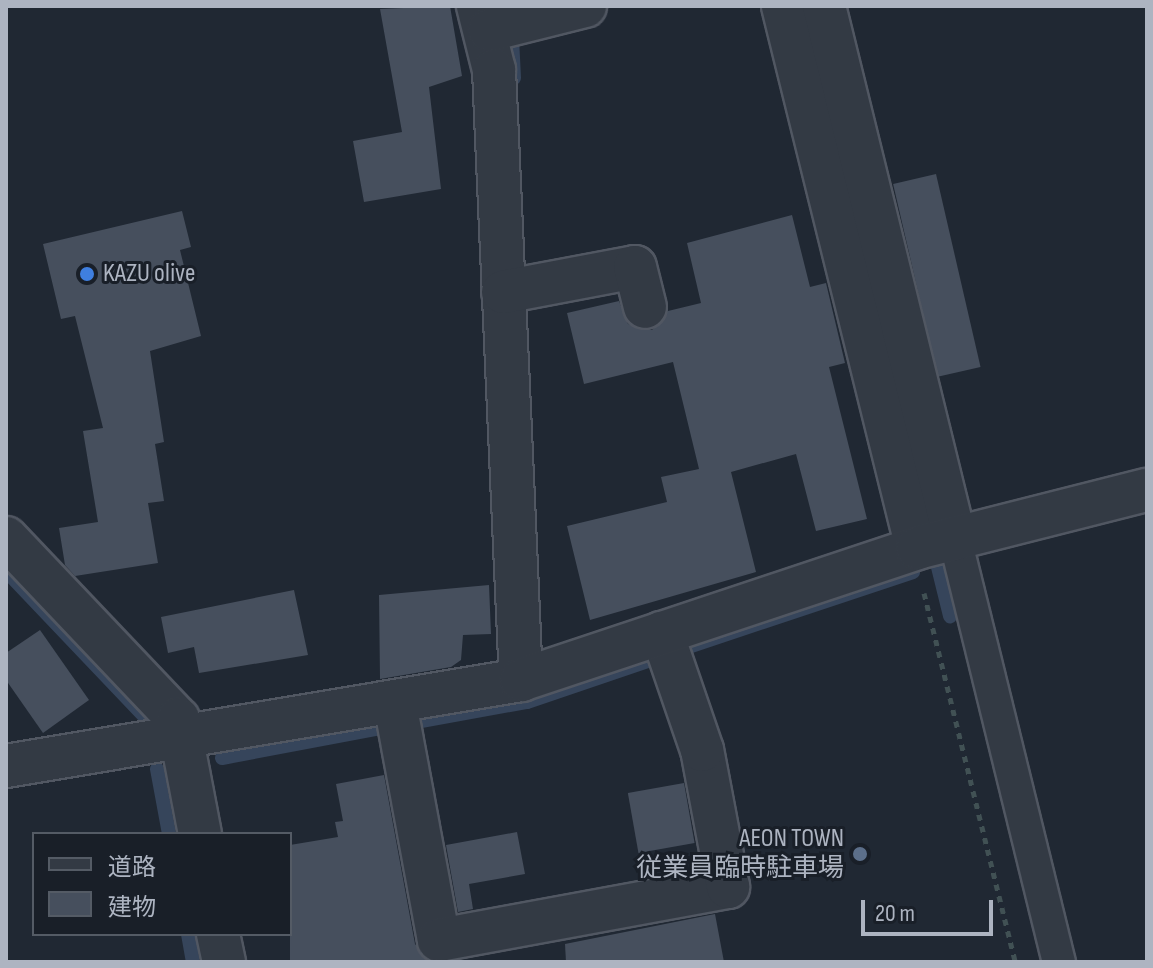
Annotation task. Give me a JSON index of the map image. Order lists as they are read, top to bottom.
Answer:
{
  "places": ["KAZU olive", "AEON TOWN 従業員臨時駐車場"],
  "legend": ["道路", "建物"],
  "scale_bar": "20 m"
}
